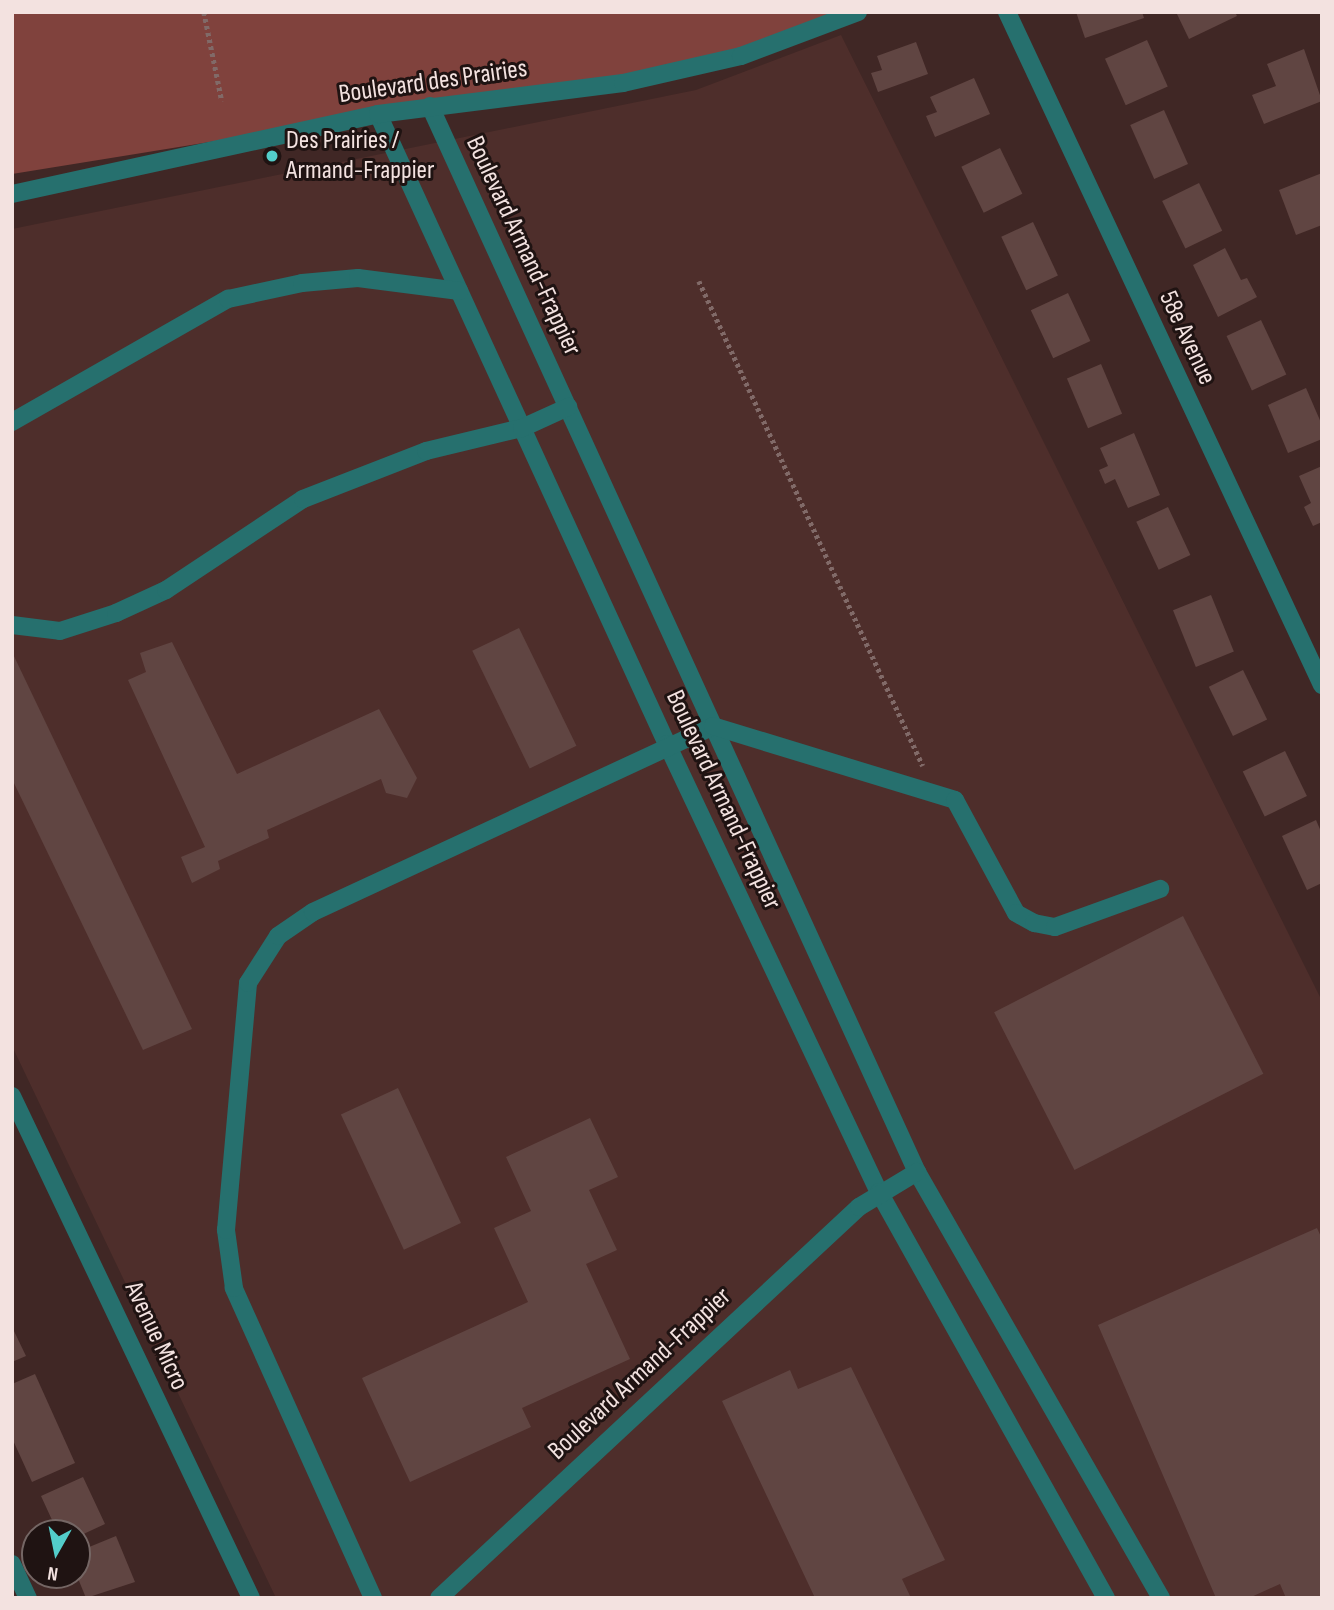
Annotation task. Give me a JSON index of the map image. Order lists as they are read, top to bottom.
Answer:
{
  "streets": {
    "street": [
      "Boulevard des Prairies",
      "Boulevard Armand-Frappier",
      "58e Avenue",
      "Avenue Micro"
    ]
  },
  "crossings": [
    ["Boulevard des Prairies", "Boulevard Armand-Frappier"]
  ],
  "places": ["Des Prairies / Armand-Frappier"],
  "north": "bottom"
}
